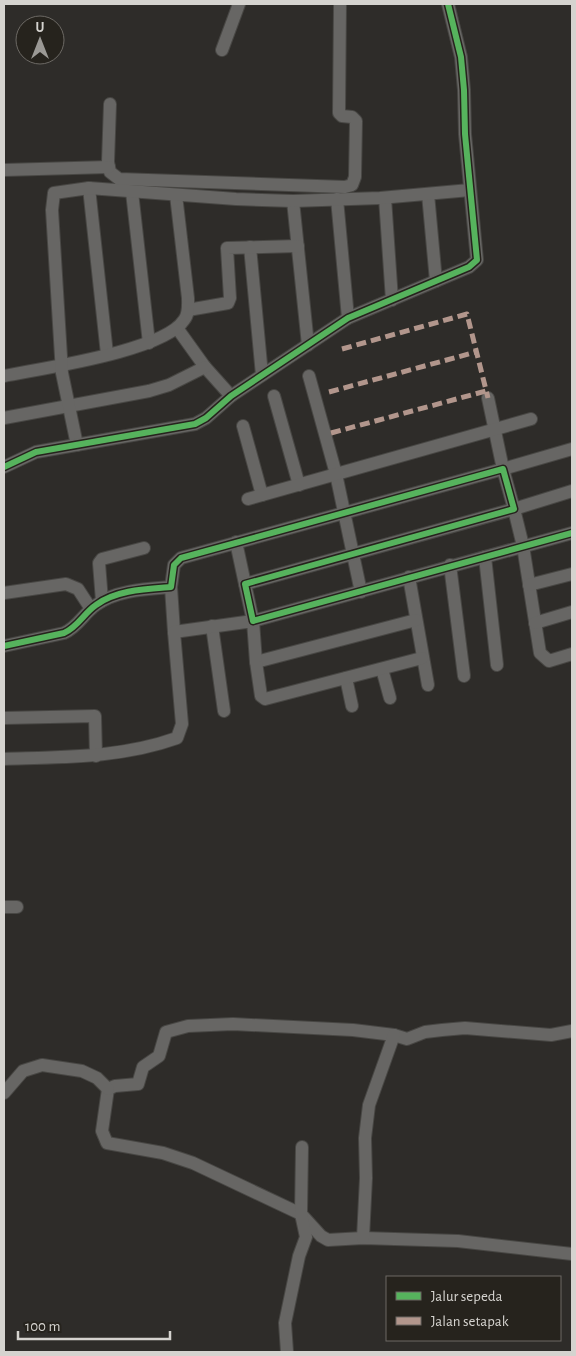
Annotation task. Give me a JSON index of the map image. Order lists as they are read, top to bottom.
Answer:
{
  "legend": ["Jalur sepeda", "Jalan setapak"],
  "scale_bar": "100 m",
  "north": "top"
}
